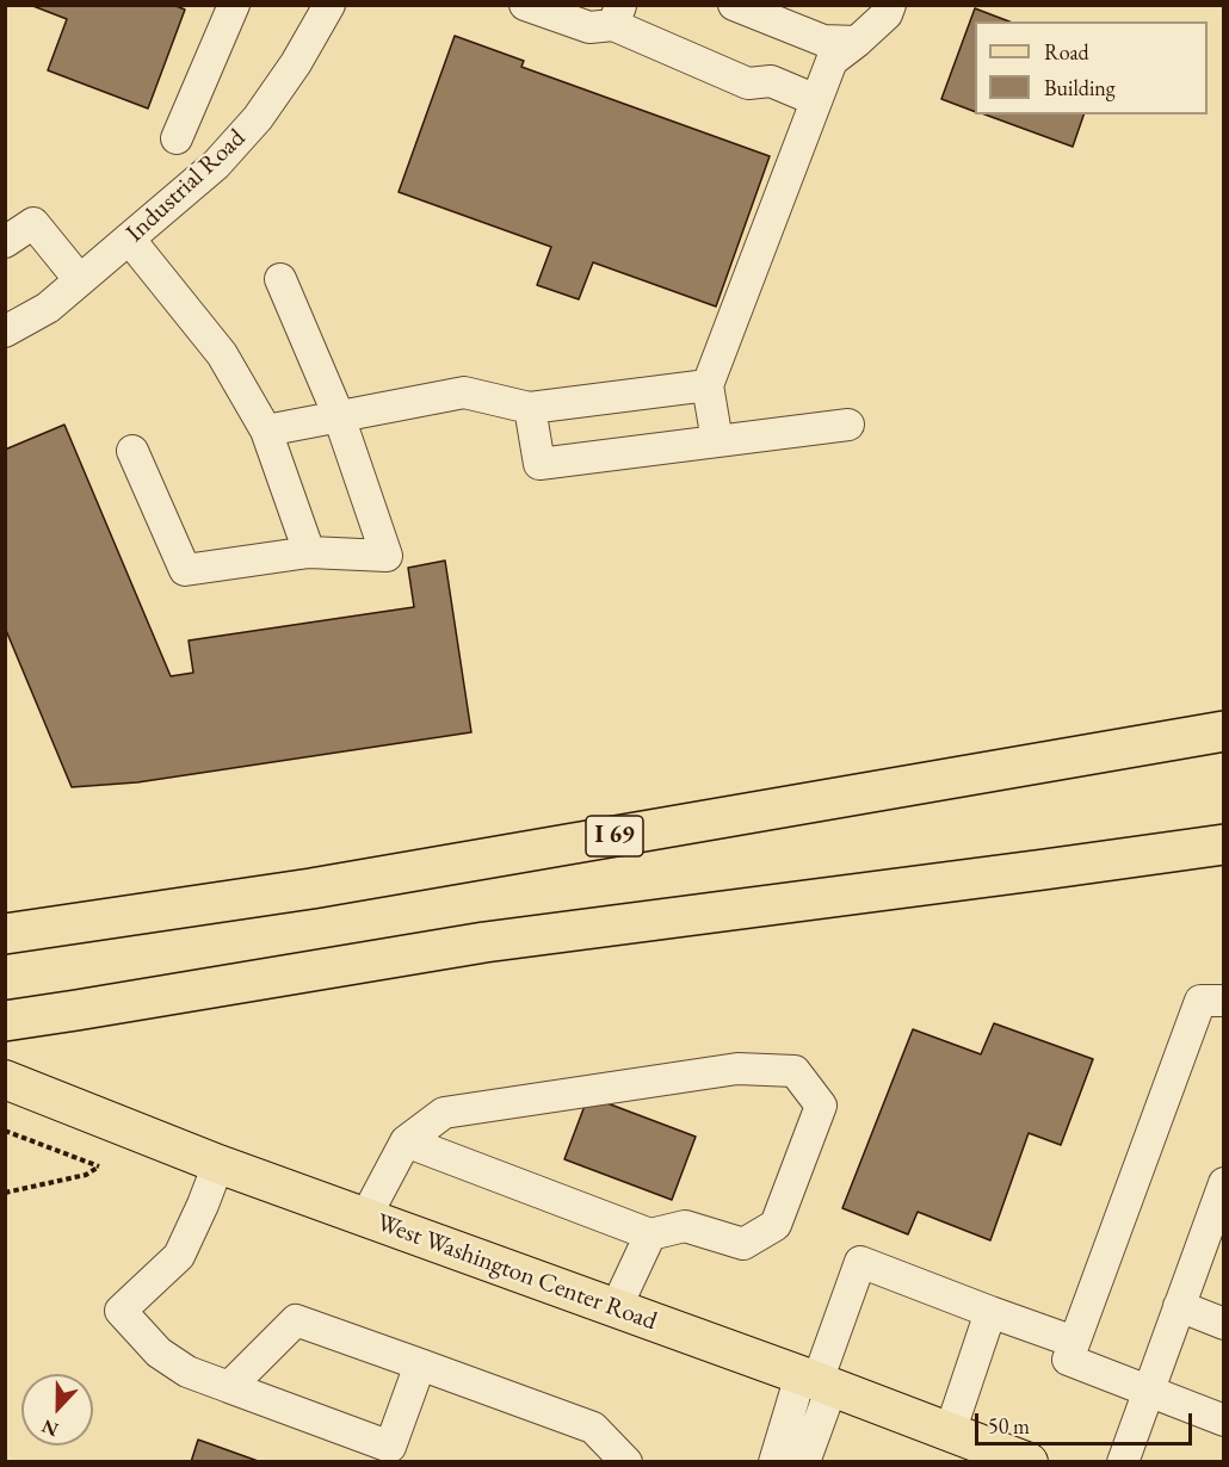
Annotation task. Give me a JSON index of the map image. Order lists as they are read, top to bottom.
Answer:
{
  "streets": {
    "highway": ["I 69"],
    "main road": ["West Washington Center Road"],
    "street": ["Industrial Road"]
  },
  "legend": ["Road", "Building"],
  "scale_bar": "50 m",
  "north": "bottom"
}
